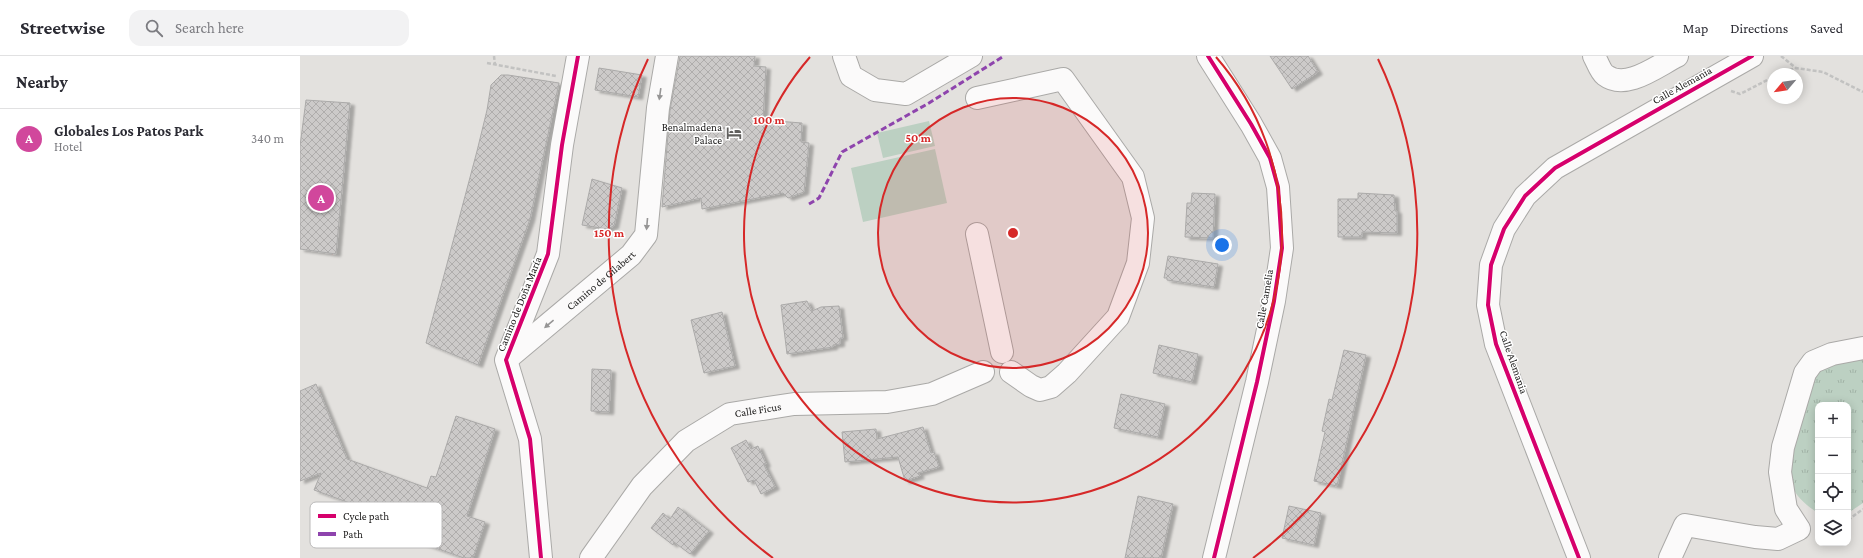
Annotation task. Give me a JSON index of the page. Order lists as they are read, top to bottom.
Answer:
{
  "streets": {
    "street": [
      "Calle Alemania",
      "Camino de Gilabert",
      "Calle Camelia",
      "Camino de Doña María",
      "Calle Ficus"
    ]
  },
  "crossings": [
    ["Camino de Gilabert", "Camino de Doña María"]
  ],
  "one_way": ["Camino de Gilabert"],
  "places": {
    "hotel": ["Benalmadena Palace"]
  },
  "legend": ["Cycle path", "Path"],
  "north": "bottom left",
  "page": {
    "header": "Streetwise",
    "search": "Search here",
    "nav": ["Map", "Directions", "Saved"],
    "heading": "Nearby",
    "list": [
      {
        "mark": "A",
        "name": "Globales Los Patos Park",
        "note": "Hotel",
        "value": "340 m"
      }
    ],
    "pins": "A",
    "map_buttons": ["+", "−"]
  },
  "rings": ["100 m", "50 m", "150 m"]
}
